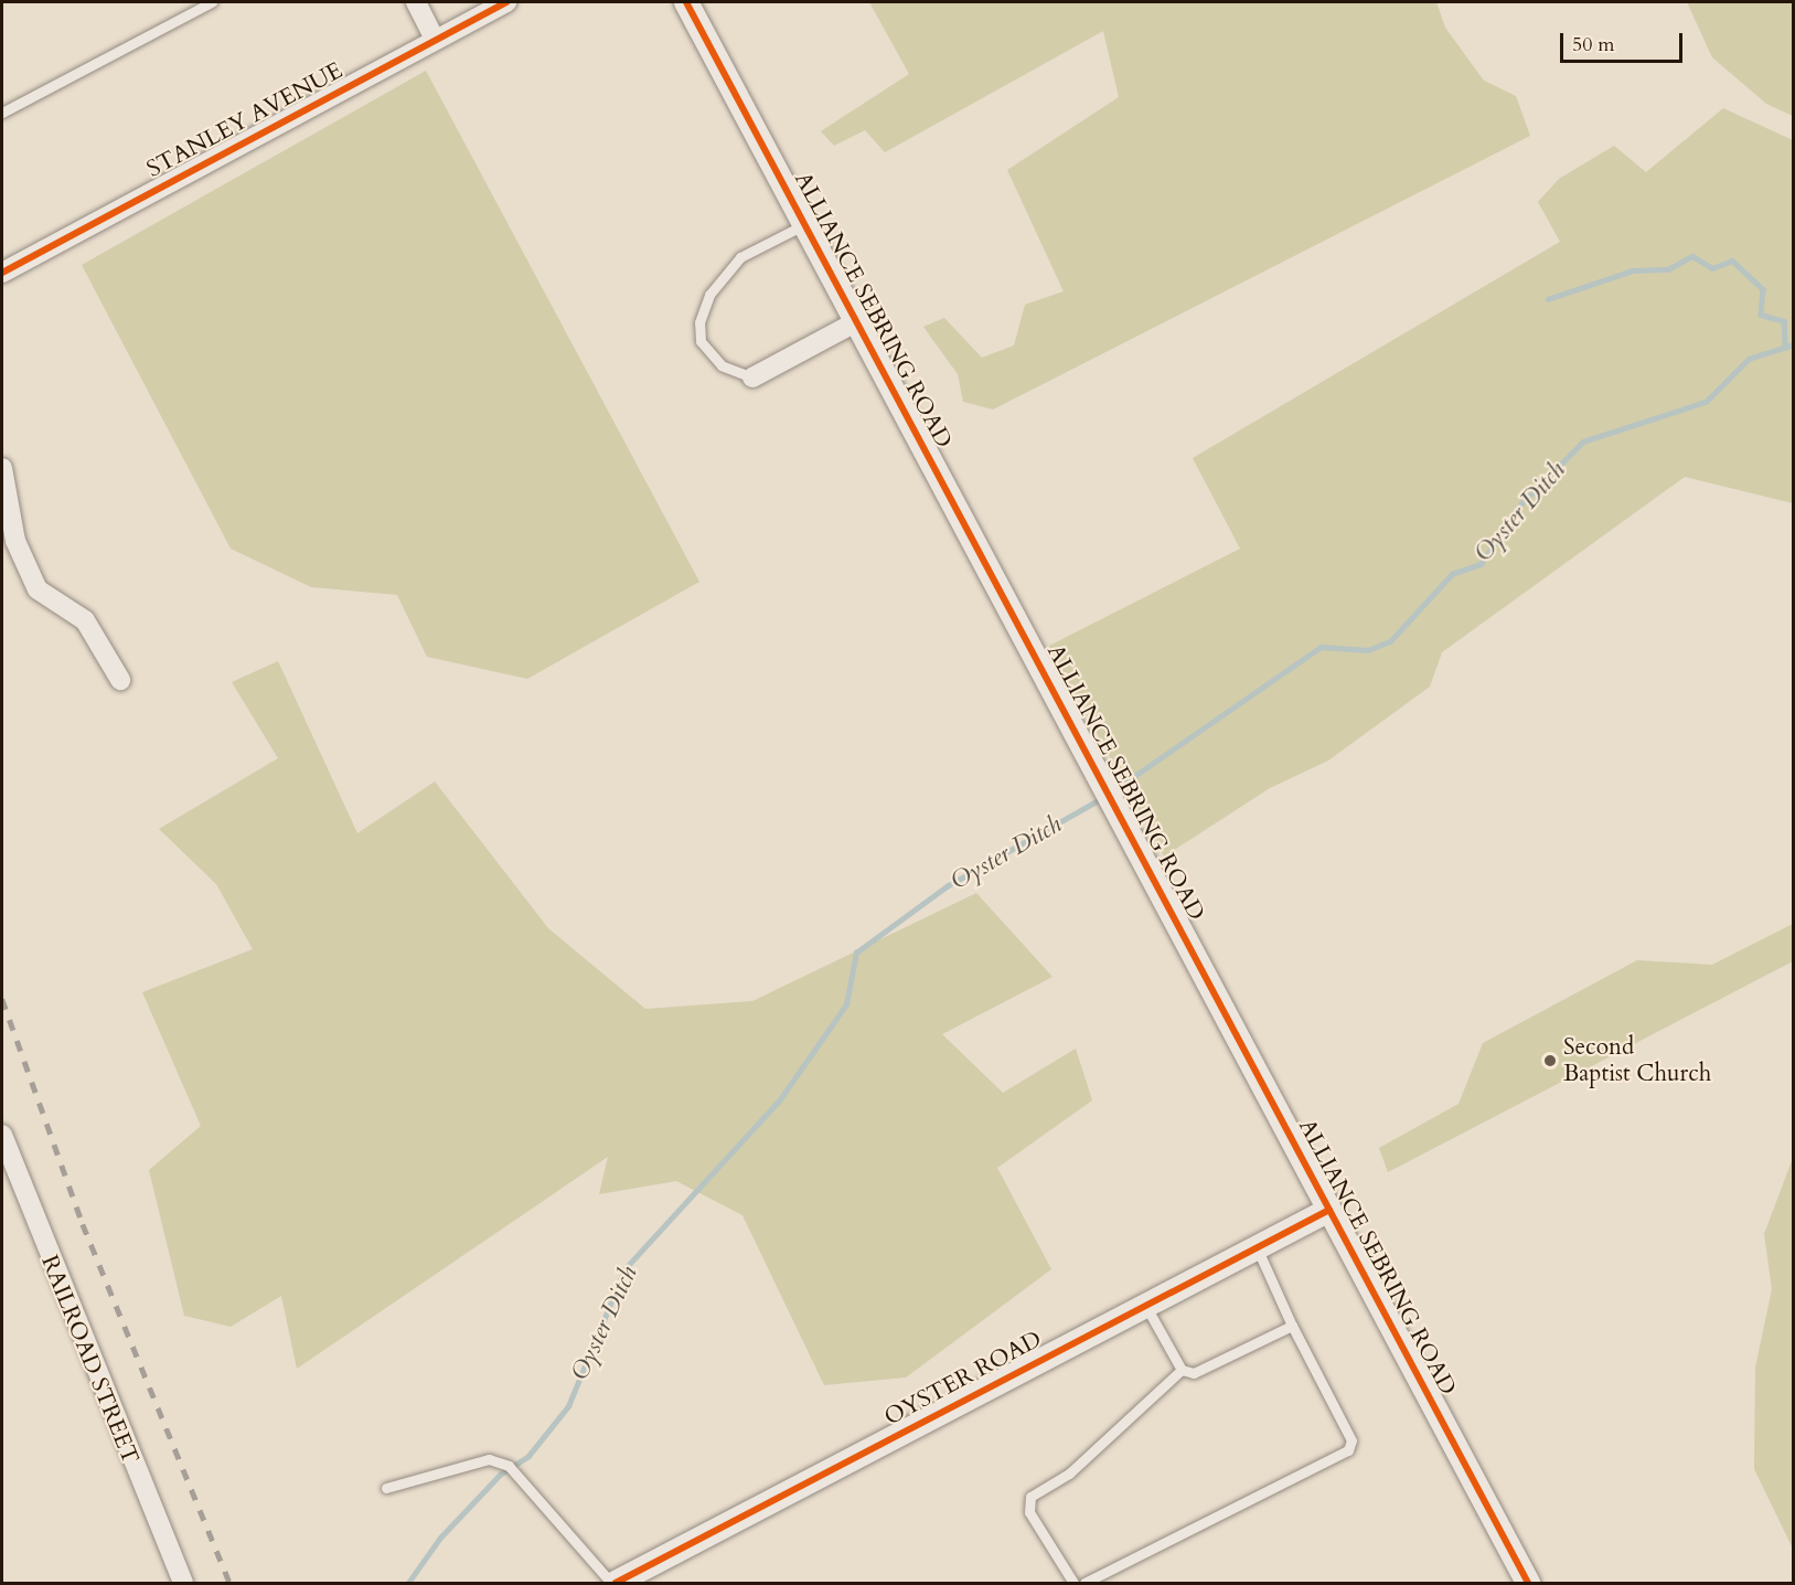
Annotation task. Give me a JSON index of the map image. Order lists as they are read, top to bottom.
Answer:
{
  "streets": {
    "street": [
      "STANLEY AVENUE",
      "ALLIANCE SEBRING ROAD",
      "RAILROAD STREET",
      "OYSTER ROAD"
    ]
  },
  "crossings": [
    ["ALLIANCE SEBRING ROAD", "OYSTER ROAD"]
  ],
  "water": ["Oyster Ditch"],
  "places": ["Second Baptist Church"],
  "scale_bar": "50 m"
}
